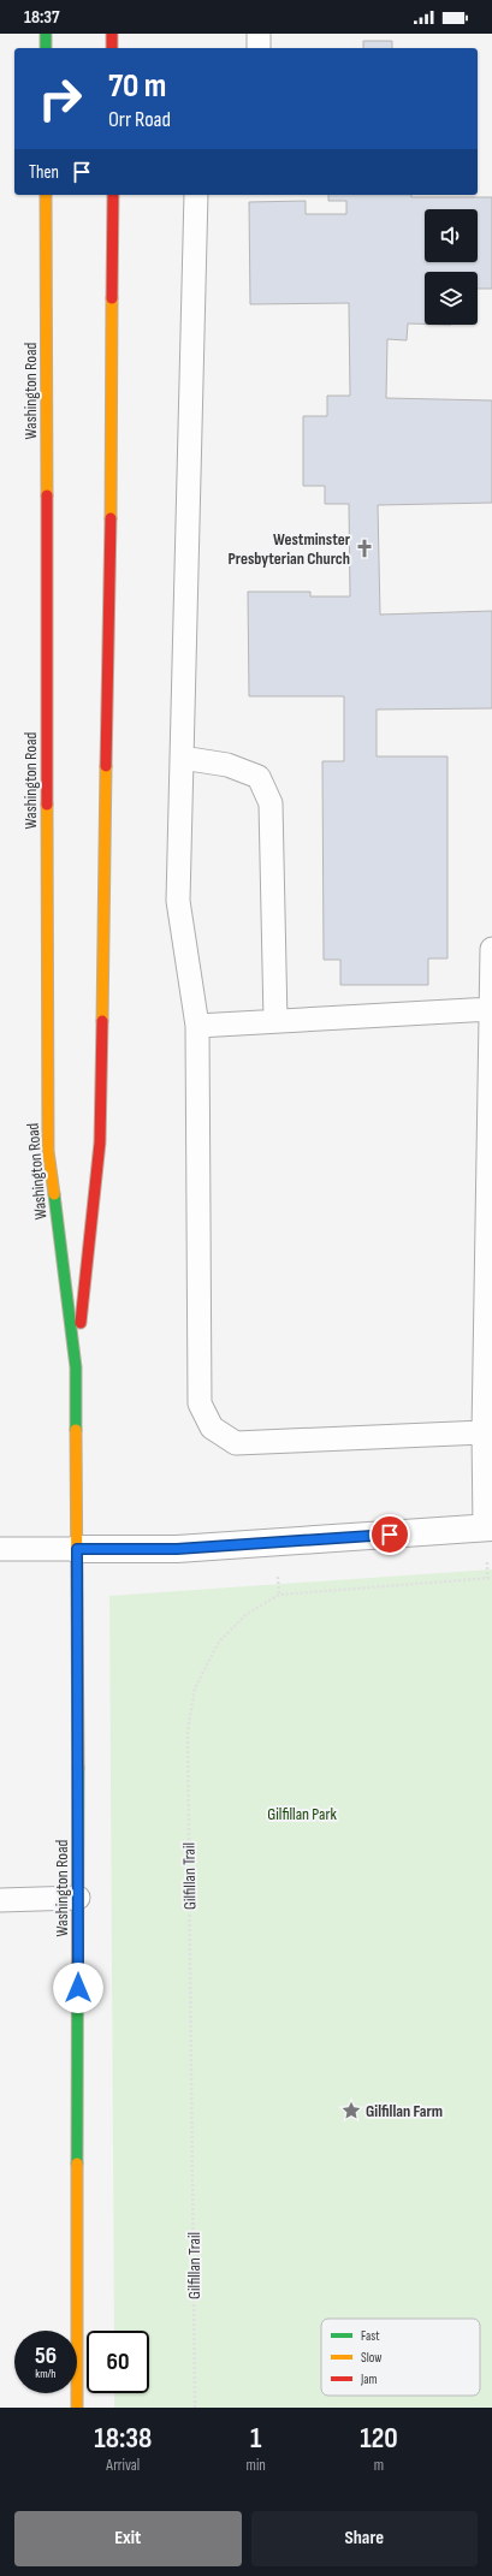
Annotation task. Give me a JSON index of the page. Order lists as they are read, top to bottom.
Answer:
{
  "streets": {
    "main road": ["Washington Road"],
    "path": ["Gilfillan Trail"]
  },
  "parks": ["Gilfillan Park"],
  "places": {
    "church": ["Westminster Presbyterian Church"],
    "place": ["Gilfillan Farm"]
  },
  "legend": ["Fast", "Slow", "Jam"],
  "page": {
    "status": "18:37",
    "turn": ["70 m", "Orr Road"],
    "then": "Then",
    "speed": "56 km/h",
    "limit": "60",
    "eta": [
      "18:38",
      "Arrival",
      "1",
      "min",
      "120",
      "m"
    ],
    "buttons": ["Exit", "Share"]
  }
}
